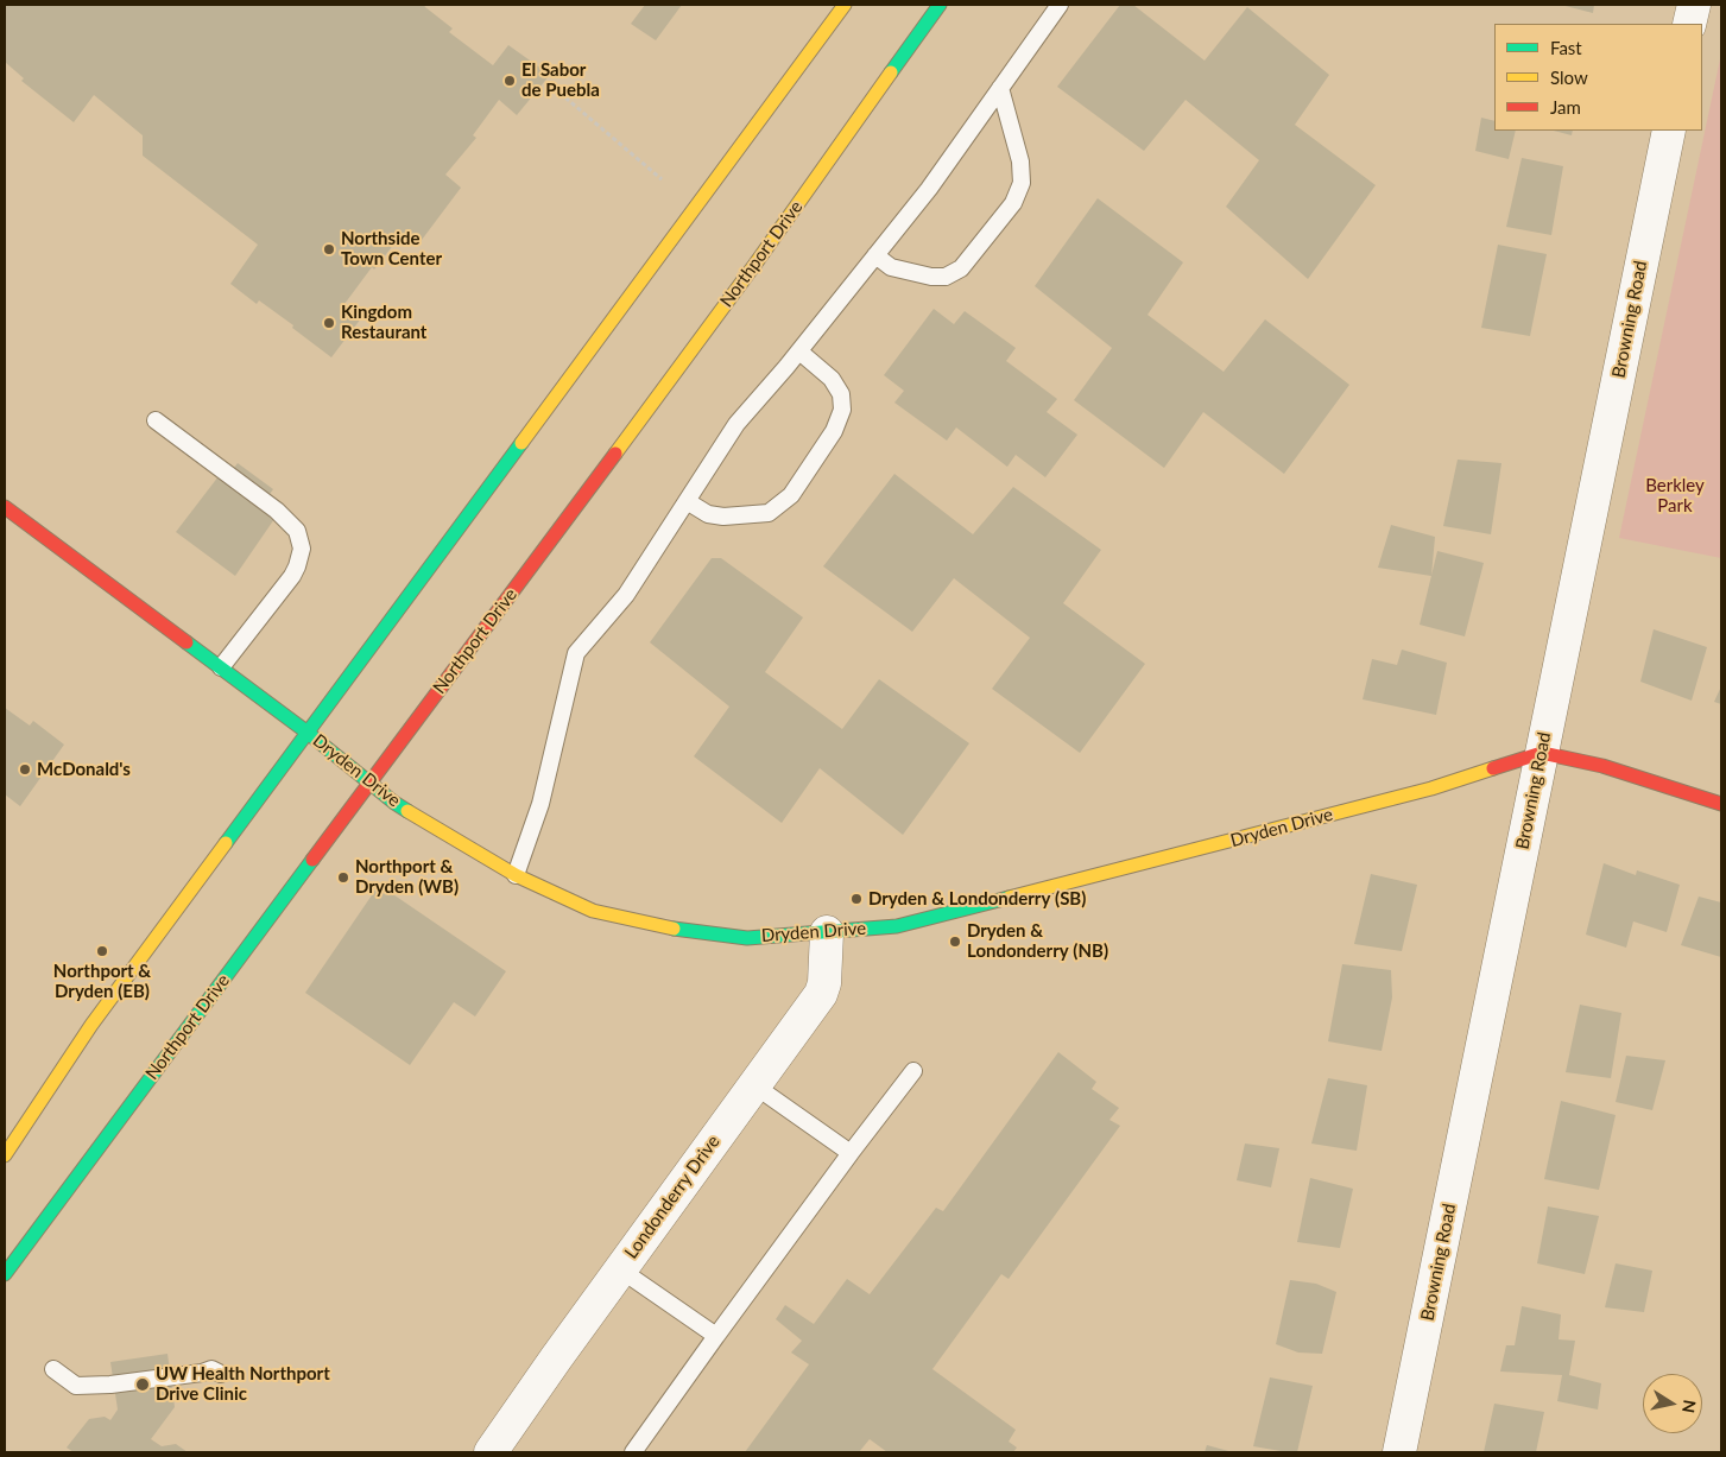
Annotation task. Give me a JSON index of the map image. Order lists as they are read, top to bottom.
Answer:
{
  "streets": {
    "main road": ["Northport Drive", "Dryden Drive"],
    "street": ["Browning Road", "Londonderry Drive"]
  },
  "crossings": [
    ["Northport Drive", "Dryden Drive"],
    ["Browning Road", "Dryden Drive"],
    ["Dryden Drive", "Londonderry Drive"]
  ],
  "parks": ["Berkley Park"],
  "places": [
    "El Sabor de Puebla",
    "Northside Town Center",
    "Kingdom Restaurant",
    "McDonald's",
    "Northport & Dryden (WB)",
    "Dryden & Londonderry (SB)",
    "Dryden & Londonderry (NB)",
    "Northport & Dryden (EB)",
    "UW Health Northport Drive Clinic"
  ],
  "legend": ["Fast", "Slow", "Jam"],
  "north": "right"
}
